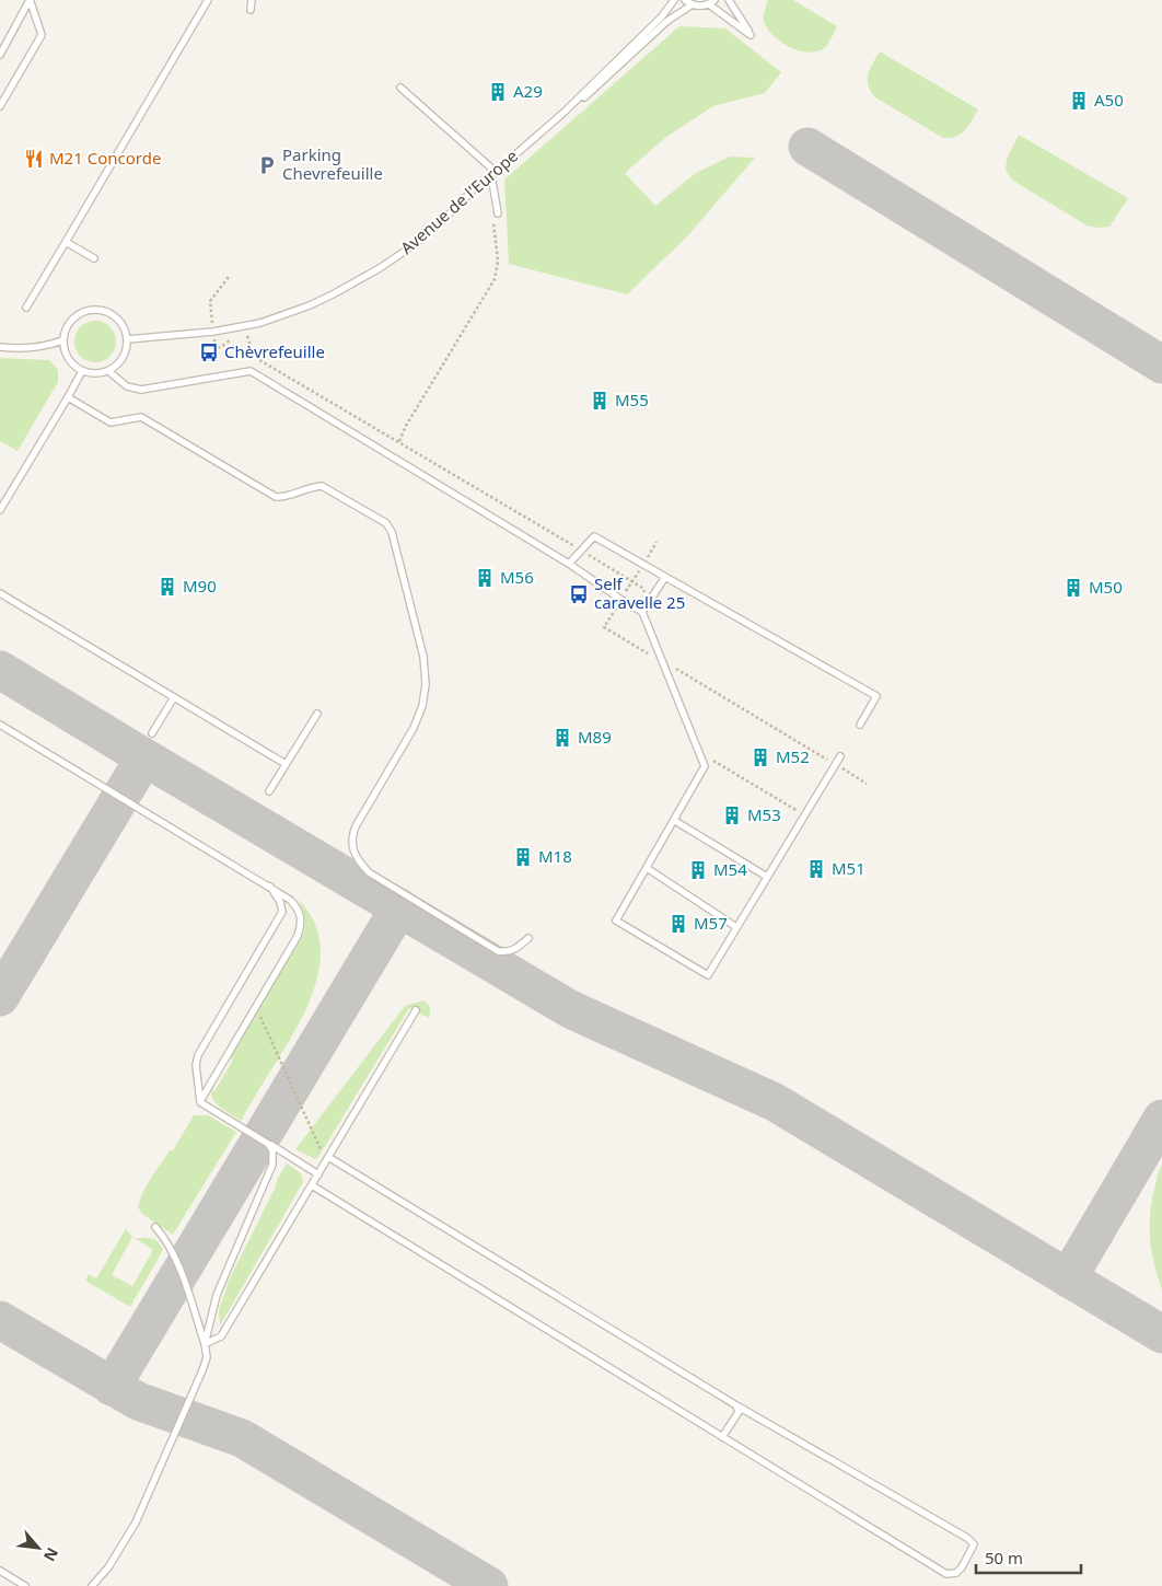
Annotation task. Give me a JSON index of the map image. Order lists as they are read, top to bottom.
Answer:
{
  "streets": {
    "lane": ["Avenue de l'Europe"]
  },
  "places": {
    "building": [
      "A29",
      "A50",
      "M55",
      "M56",
      "M90",
      "M50",
      "M89",
      "M52",
      "M53",
      "M18",
      "M51",
      "M54",
      "M57"
    ],
    "restaurant": ["M21 Concorde"],
    "parking": ["Parking Chevrefeuille"],
    "bus stop": ["Chèvrefeuille", "Self caravelle 25"]
  },
  "scale_bar": "50 m",
  "north": "bottom right"
}
